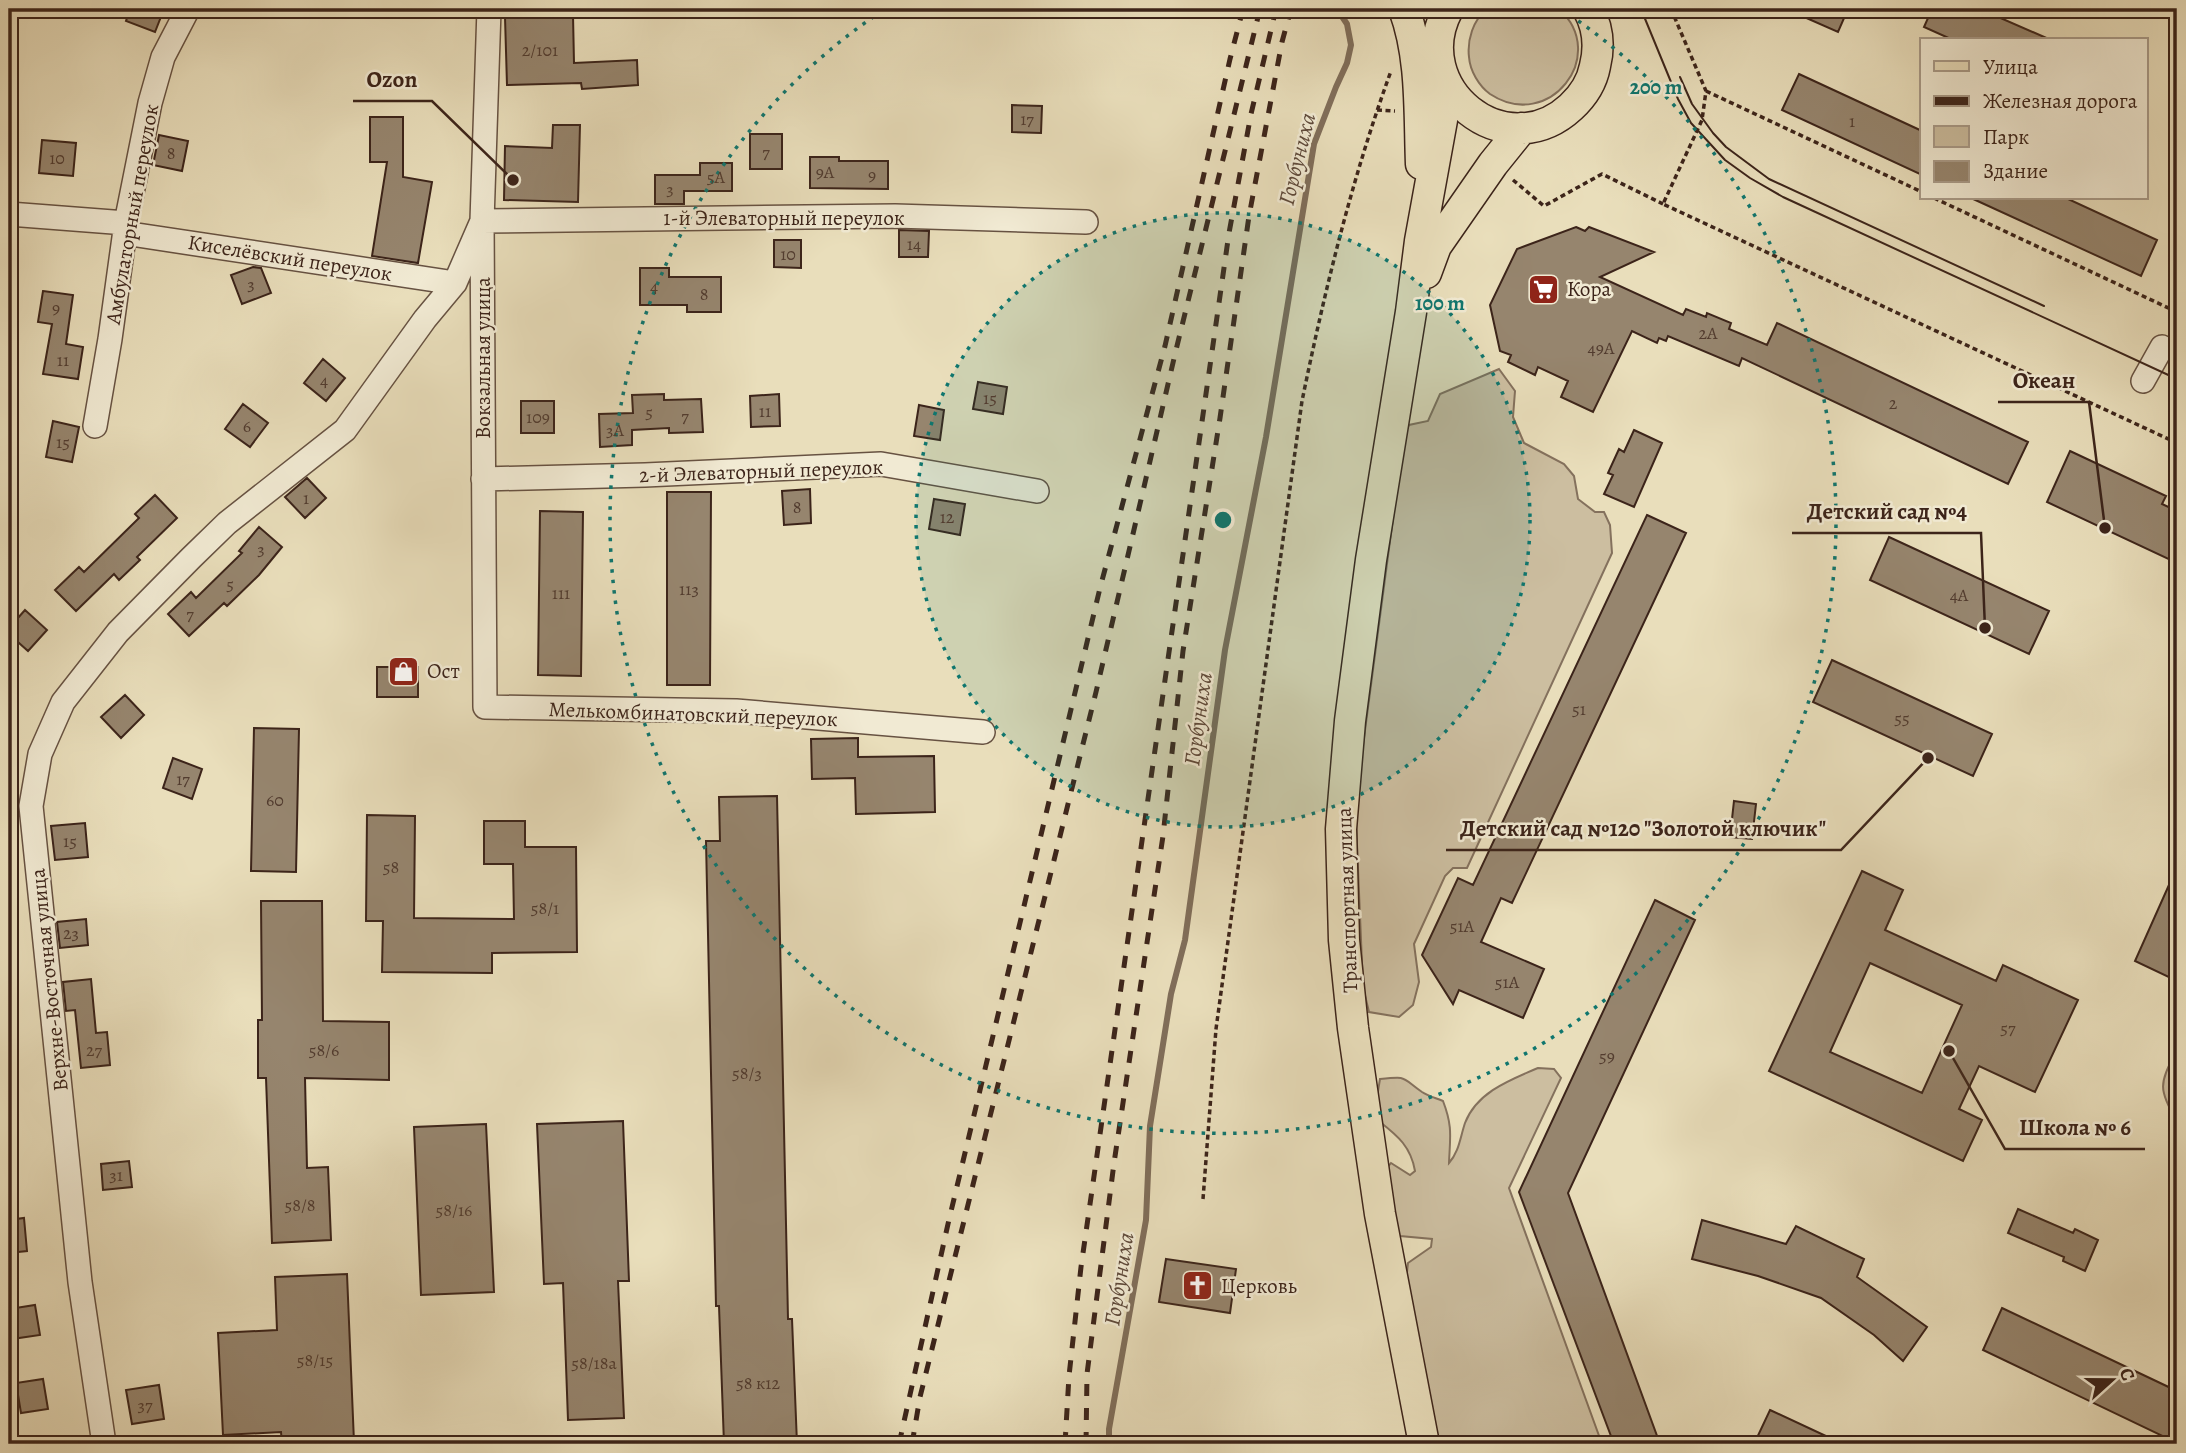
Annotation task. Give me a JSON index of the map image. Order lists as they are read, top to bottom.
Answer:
{
  "streets": {
    "main road": ["Транспортная улица"],
    "street": [
      "Амбулаторный переулок",
      "1-й Элеваторный переулок",
      "Киселёвский переулок",
      "Вокзальная улица",
      "2-й Элеваторный переулок",
      "Мелькомбинатовский переулок",
      "Верхне-Восточная улица"
    ]
  },
  "crossings": [
    ["Амбулаторный переулок", "Киселёвский переулок"],
    ["1-й Элеваторный переулок", "Вокзальная улица"],
    ["1-й Элеваторный переулок", "Верхне-Восточная улица"],
    ["Киселёвский переулок", "Верхне-Восточная улица"],
    ["Вокзальная улица", "2-й Элеваторный переулок"],
    ["Вокзальная улица", "Мелькомбинатовский переулок"],
    ["Вокзальная улица", "Верхне-Восточная улица"]
  ],
  "water": ["Горбуниха"],
  "places": {
    "other": [
      "Ozon",
      "Океан",
      "Детский сад №4",
      "Детский сад №120 \"Золотой ключик\"",
      "Школа № 6"
    ],
    "supermarket": ["Кора"],
    "shop": ["Ост"],
    "church": ["Церковь"]
  },
  "house_numbers": [
    "2/101",
    "17",
    "1",
    "7",
    "8",
    "10",
    "9А",
    "9",
    "5А",
    "3",
    "14",
    "10",
    "3",
    "4",
    "8",
    "9",
    "2А",
    "49А",
    "11",
    "4",
    "15",
    "2",
    "11",
    "5",
    "7",
    "109",
    "6",
    "3А",
    "15",
    "1",
    "8",
    "12",
    "3",
    "5",
    "113",
    "111",
    "4А",
    "7",
    "51",
    "55",
    "17",
    "60",
    "15",
    "58",
    "58/1",
    "51А",
    "23",
    "51А",
    "57",
    "27",
    "58/6",
    "59",
    "58/3",
    "31",
    "58/8",
    "58/16",
    "58/15",
    "58/18а",
    "58 к12",
    "37"
  ],
  "legend": [
    "Улица",
    "Железная дорога",
    "Парк",
    "Здание"
  ],
  "north": "right",
  "rings": ["200 m", "100 m"]
}
